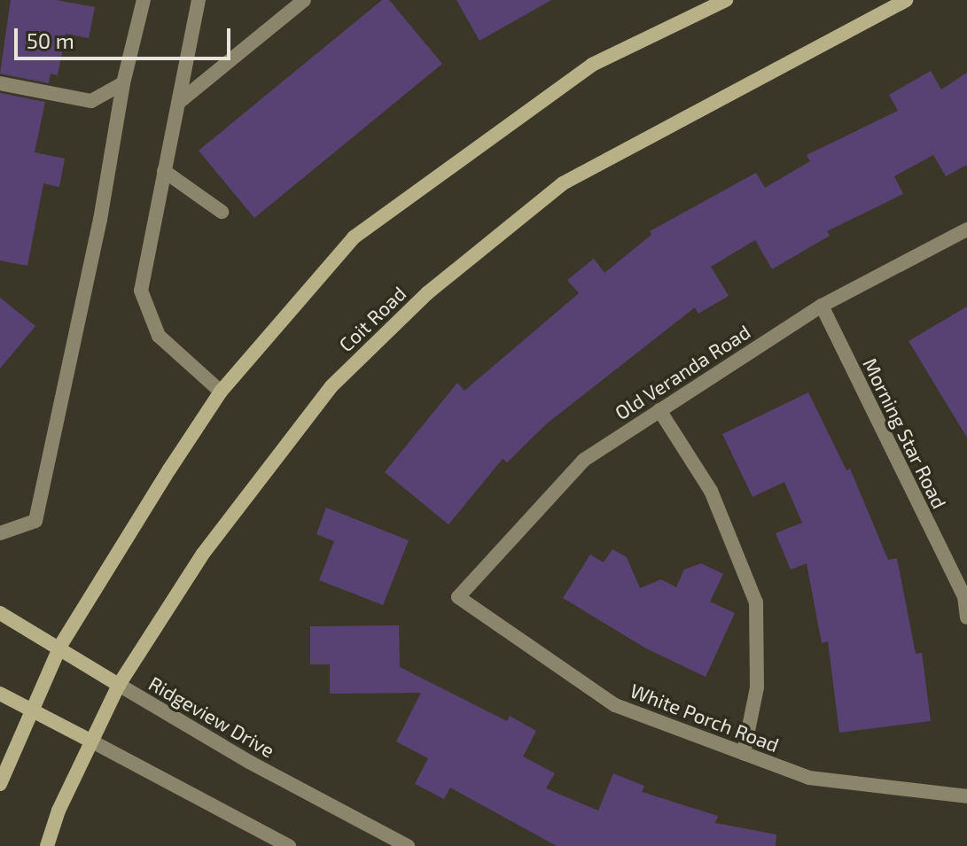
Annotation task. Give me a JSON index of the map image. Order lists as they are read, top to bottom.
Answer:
{
  "streets": {
    "main road": ["Coit Road", "Ridgeview Drive"],
    "street": ["Old Veranda Road", "Morning Star Road", "White Porch Road"]
  },
  "crossings": [
    ["Coit Road", "Ridgeview Drive"],
    ["Old Veranda Road", "Morning Star Road"],
    ["Old Veranda Road", "White Porch Road"]
  ],
  "scale_bar": "50 m"
}
